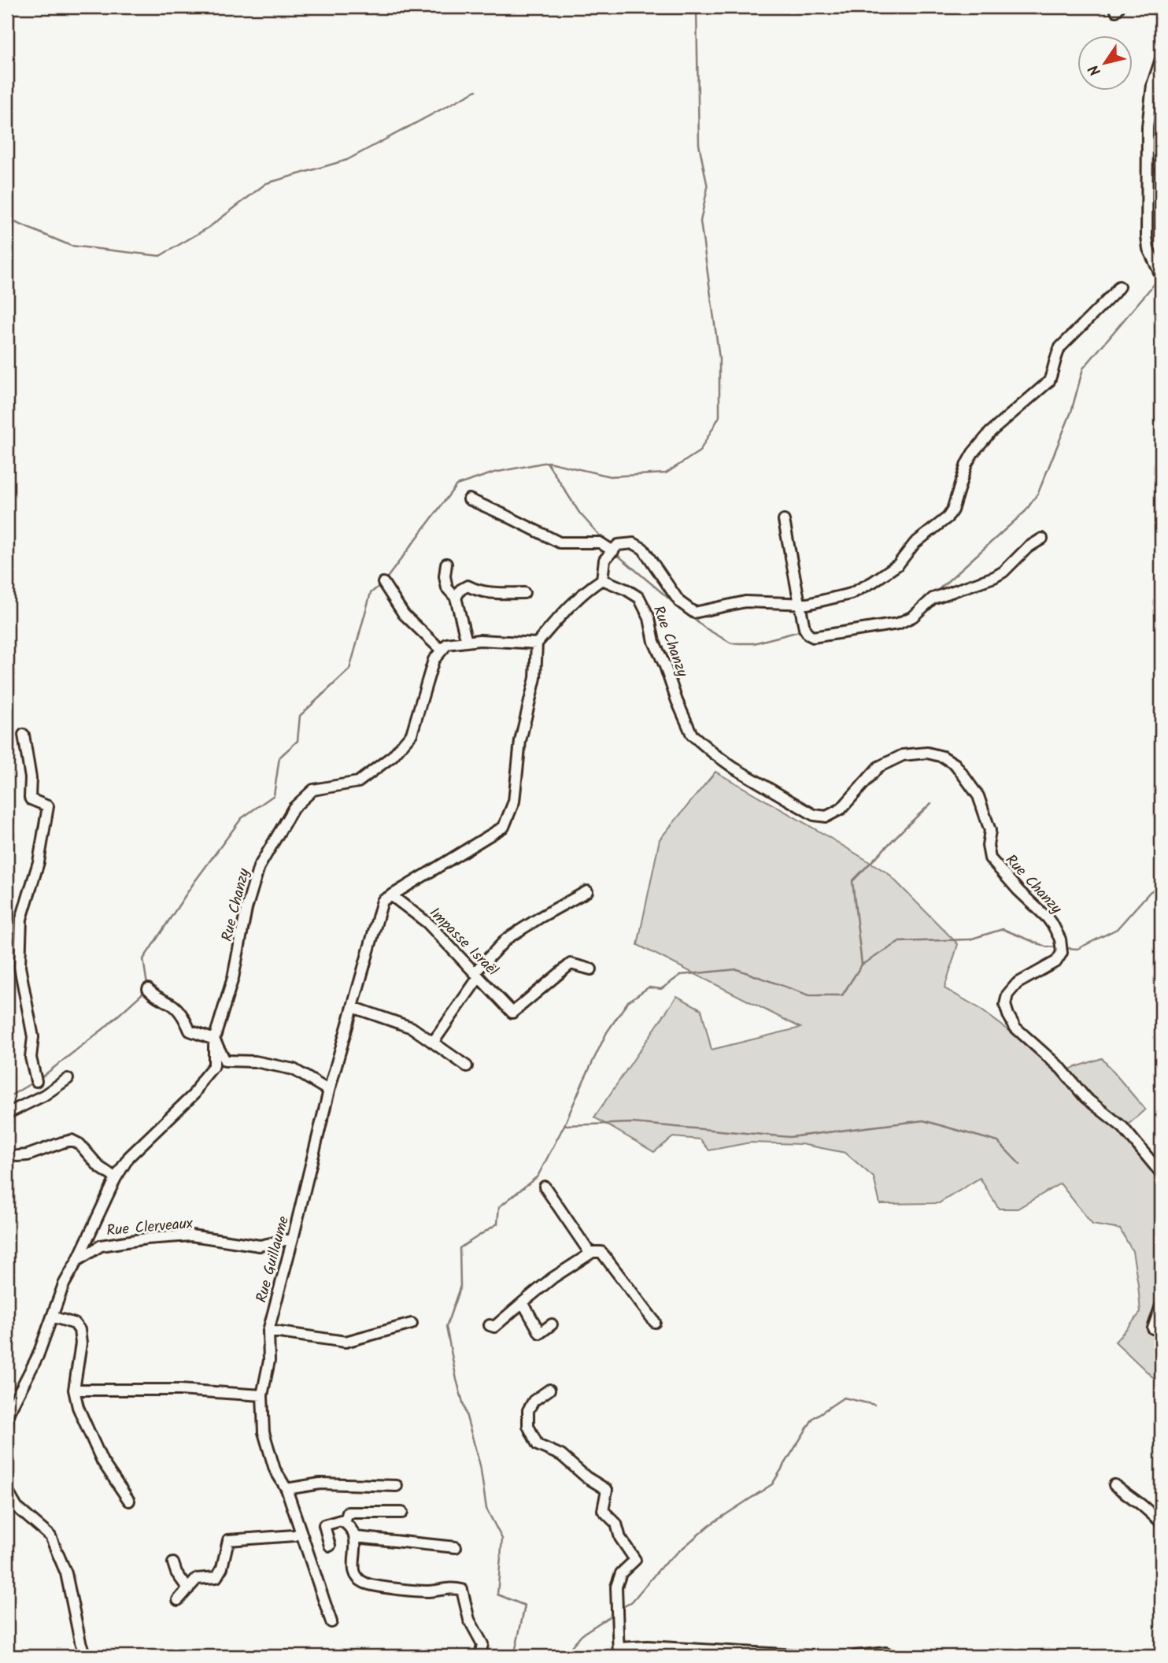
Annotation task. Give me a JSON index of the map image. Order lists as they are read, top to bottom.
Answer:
{
  "streets": {
    "street": [
      "Rue Chanzy",
      "Impasse Israël",
      "Rue Clerveaux",
      "Rue Guillaume"
    ]
  },
  "crossings": [
    ["Rue Chanzy", "Rue Clerveaux"],
    ["Impasse Israël", "Rue Guillaume"],
    ["Rue Clerveaux", "Rue Guillaume"]
  ],
  "north": "bottom left"
}
